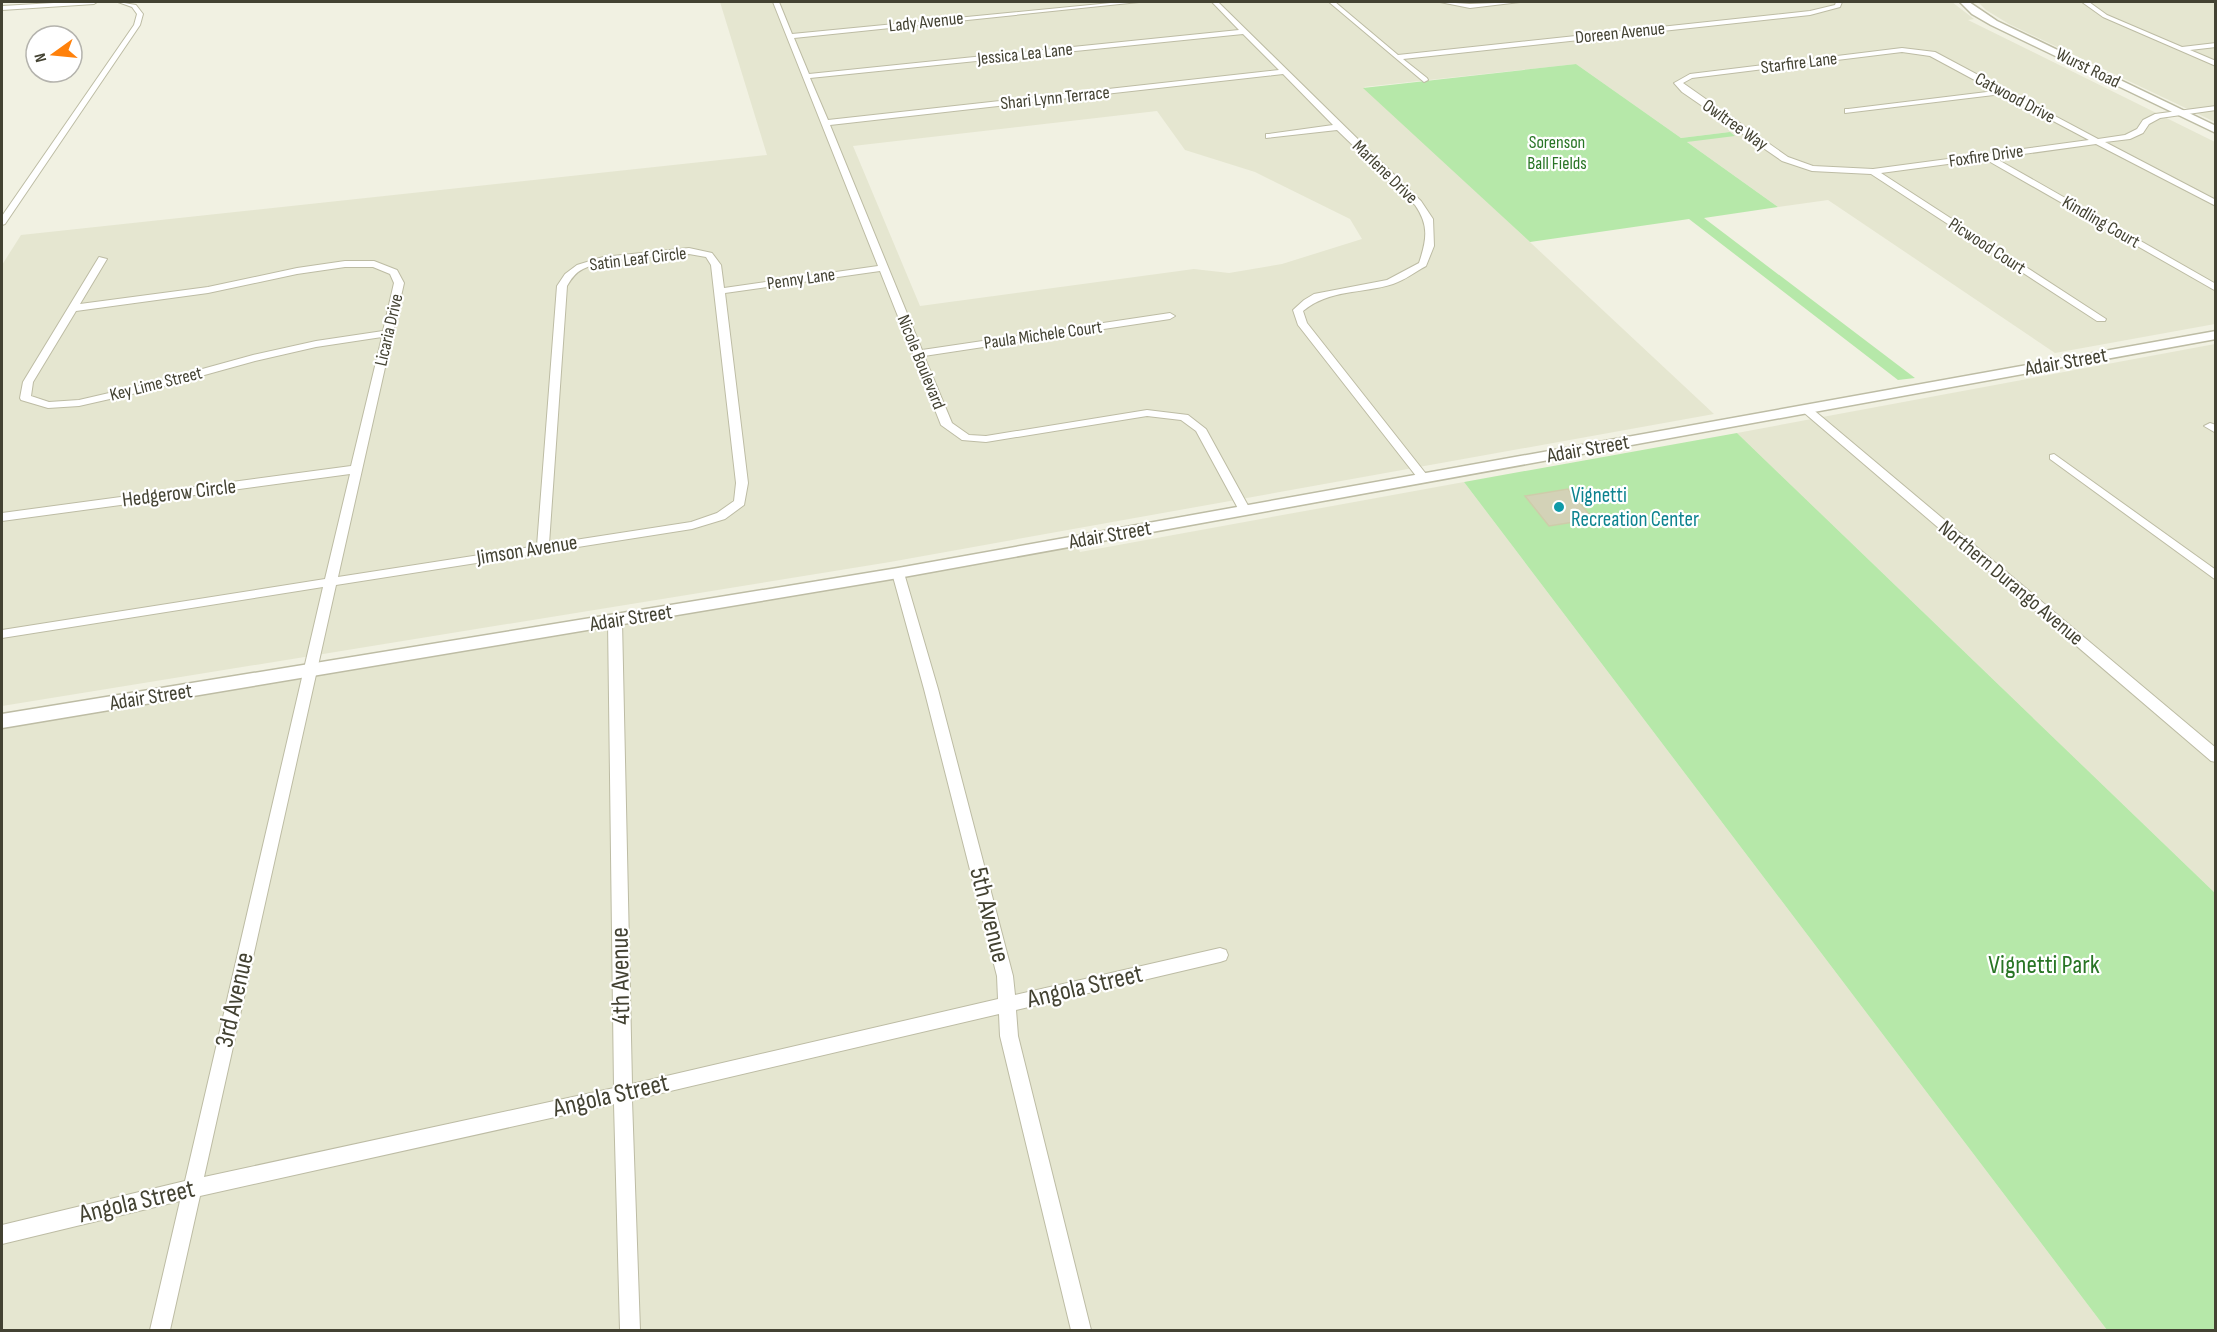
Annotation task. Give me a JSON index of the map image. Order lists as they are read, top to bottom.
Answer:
{
  "streets": {
    "street": [
      "Lady Avenue",
      "Doreen Avenue",
      "Jessica Lea Lane",
      "Starfire Lane",
      "Wurst Road",
      "Shari Lynn Terrace",
      "Catwood Drive",
      "Owltree Way",
      "Foxfire Drive",
      "Marlene Drive",
      "Kindling Court",
      "Picwood Court",
      "Satin Leaf Circle",
      "Penny Lane",
      "Licaria Drive",
      "Paula Michele Court",
      "Nicole Boulevard",
      "Adair Street",
      "Key Lime Street",
      "Hedgerow Circle",
      "Jimson Avenue",
      "Northern Durango Avenue",
      "5th Avenue",
      "4th Avenue",
      "Angola Street",
      "3rd Avenue"
    ]
  },
  "crossings": [
    ["Lady Avenue", "Nicole Boulevard"],
    ["Jessica Lea Lane", "Marlene Drive"],
    ["Jessica Lea Lane", "Nicole Boulevard"],
    ["Starfire Lane", "Catwood Drive"],
    ["Starfire Lane", "Owltree Way"],
    ["Wurst Road", "Foxfire Drive"],
    ["Shari Lynn Terrace", "Marlene Drive"],
    ["Shari Lynn Terrace", "Nicole Boulevard"],
    ["Catwood Drive", "Foxfire Drive"],
    ["Owltree Way", "Foxfire Drive"],
    ["Foxfire Drive", "Kindling Court"],
    ["Foxfire Drive", "Picwood Court"],
    ["Marlene Drive", "Adair Street"],
    ["Satin Leaf Circle", "Penny Lane"],
    ["Satin Leaf Circle", "Jimson Avenue"],
    ["Penny Lane", "Nicole Boulevard"],
    ["Licaria Drive", "Adair Street"],
    ["Licaria Drive", "Key Lime Street"],
    ["Licaria Drive", "Hedgerow Circle"],
    ["Licaria Drive", "Jimson Avenue"],
    ["Licaria Drive", "3rd Avenue"],
    ["Paula Michele Court", "Nicole Boulevard"],
    ["Nicole Boulevard", "Adair Street"],
    ["Adair Street", "Northern Durango Avenue"],
    ["Adair Street", "5th Avenue"],
    ["Adair Street", "4th Avenue"],
    ["Adair Street", "3rd Avenue"],
    ["5th Avenue", "Angola Street"],
    ["4th Avenue", "Angola Street"],
    ["Angola Street", "3rd Avenue"]
  ],
  "parks": ["Sorenson Ball Fields", "Vignetti Park"],
  "places": ["Vignetti Recreation Center"],
  "north": "left"
}
